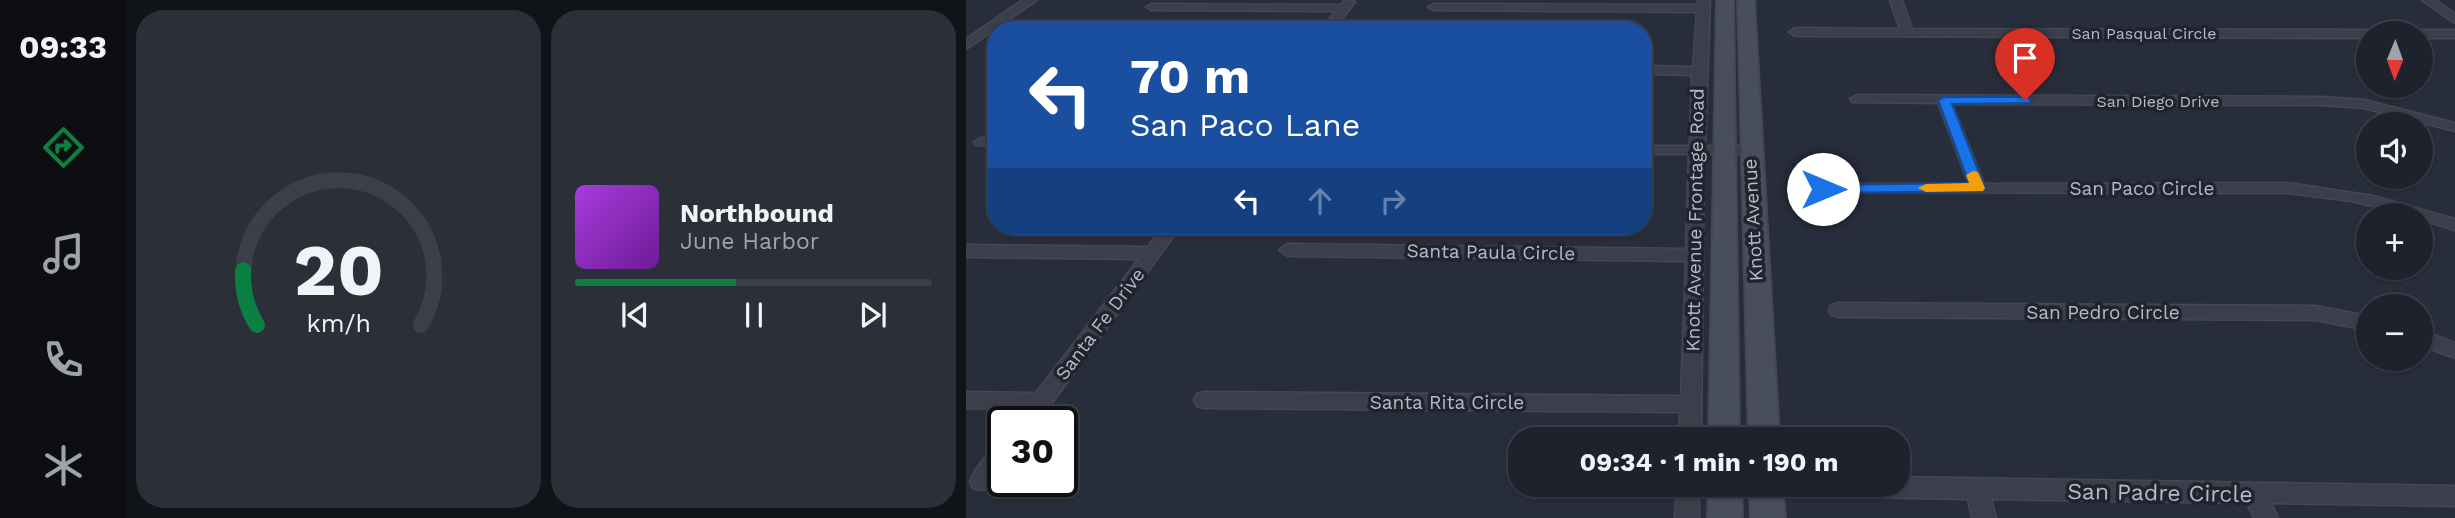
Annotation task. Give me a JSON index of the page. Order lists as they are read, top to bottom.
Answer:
{
  "streets": {
    "main road": ["Knott Avenue"],
    "street": [
      "San Pasqual Circle",
      "San Diego Drive",
      "San Paco Circle",
      "Knott Avenue Frontage Road",
      "Santa Paula Circle",
      "San Pedro Circle",
      "Santa Fe Drive",
      "Santa Rita Circle",
      "San Padre Circle"
    ]
  },
  "crossings": [
    ["Knott Avenue Frontage Road", "Knott Avenue"],
    ["Knott Avenue Frontage Road", "Santa Paula Circle"],
    ["Knott Avenue Frontage Road", "Santa Rita Circle"]
  ],
  "north": "bottom",
  "page": {
    "tabs": "09:33",
    "map_buttons": ["+", "−"],
    "turn": ["70 m", "San Paco Lane"],
    "song": ["Northbound", "June Harbor"],
    "limit": "30",
    "trip": "09:34 · 1 min · 190 m",
    "gauge": ["20", "km/h"]
  }
}
